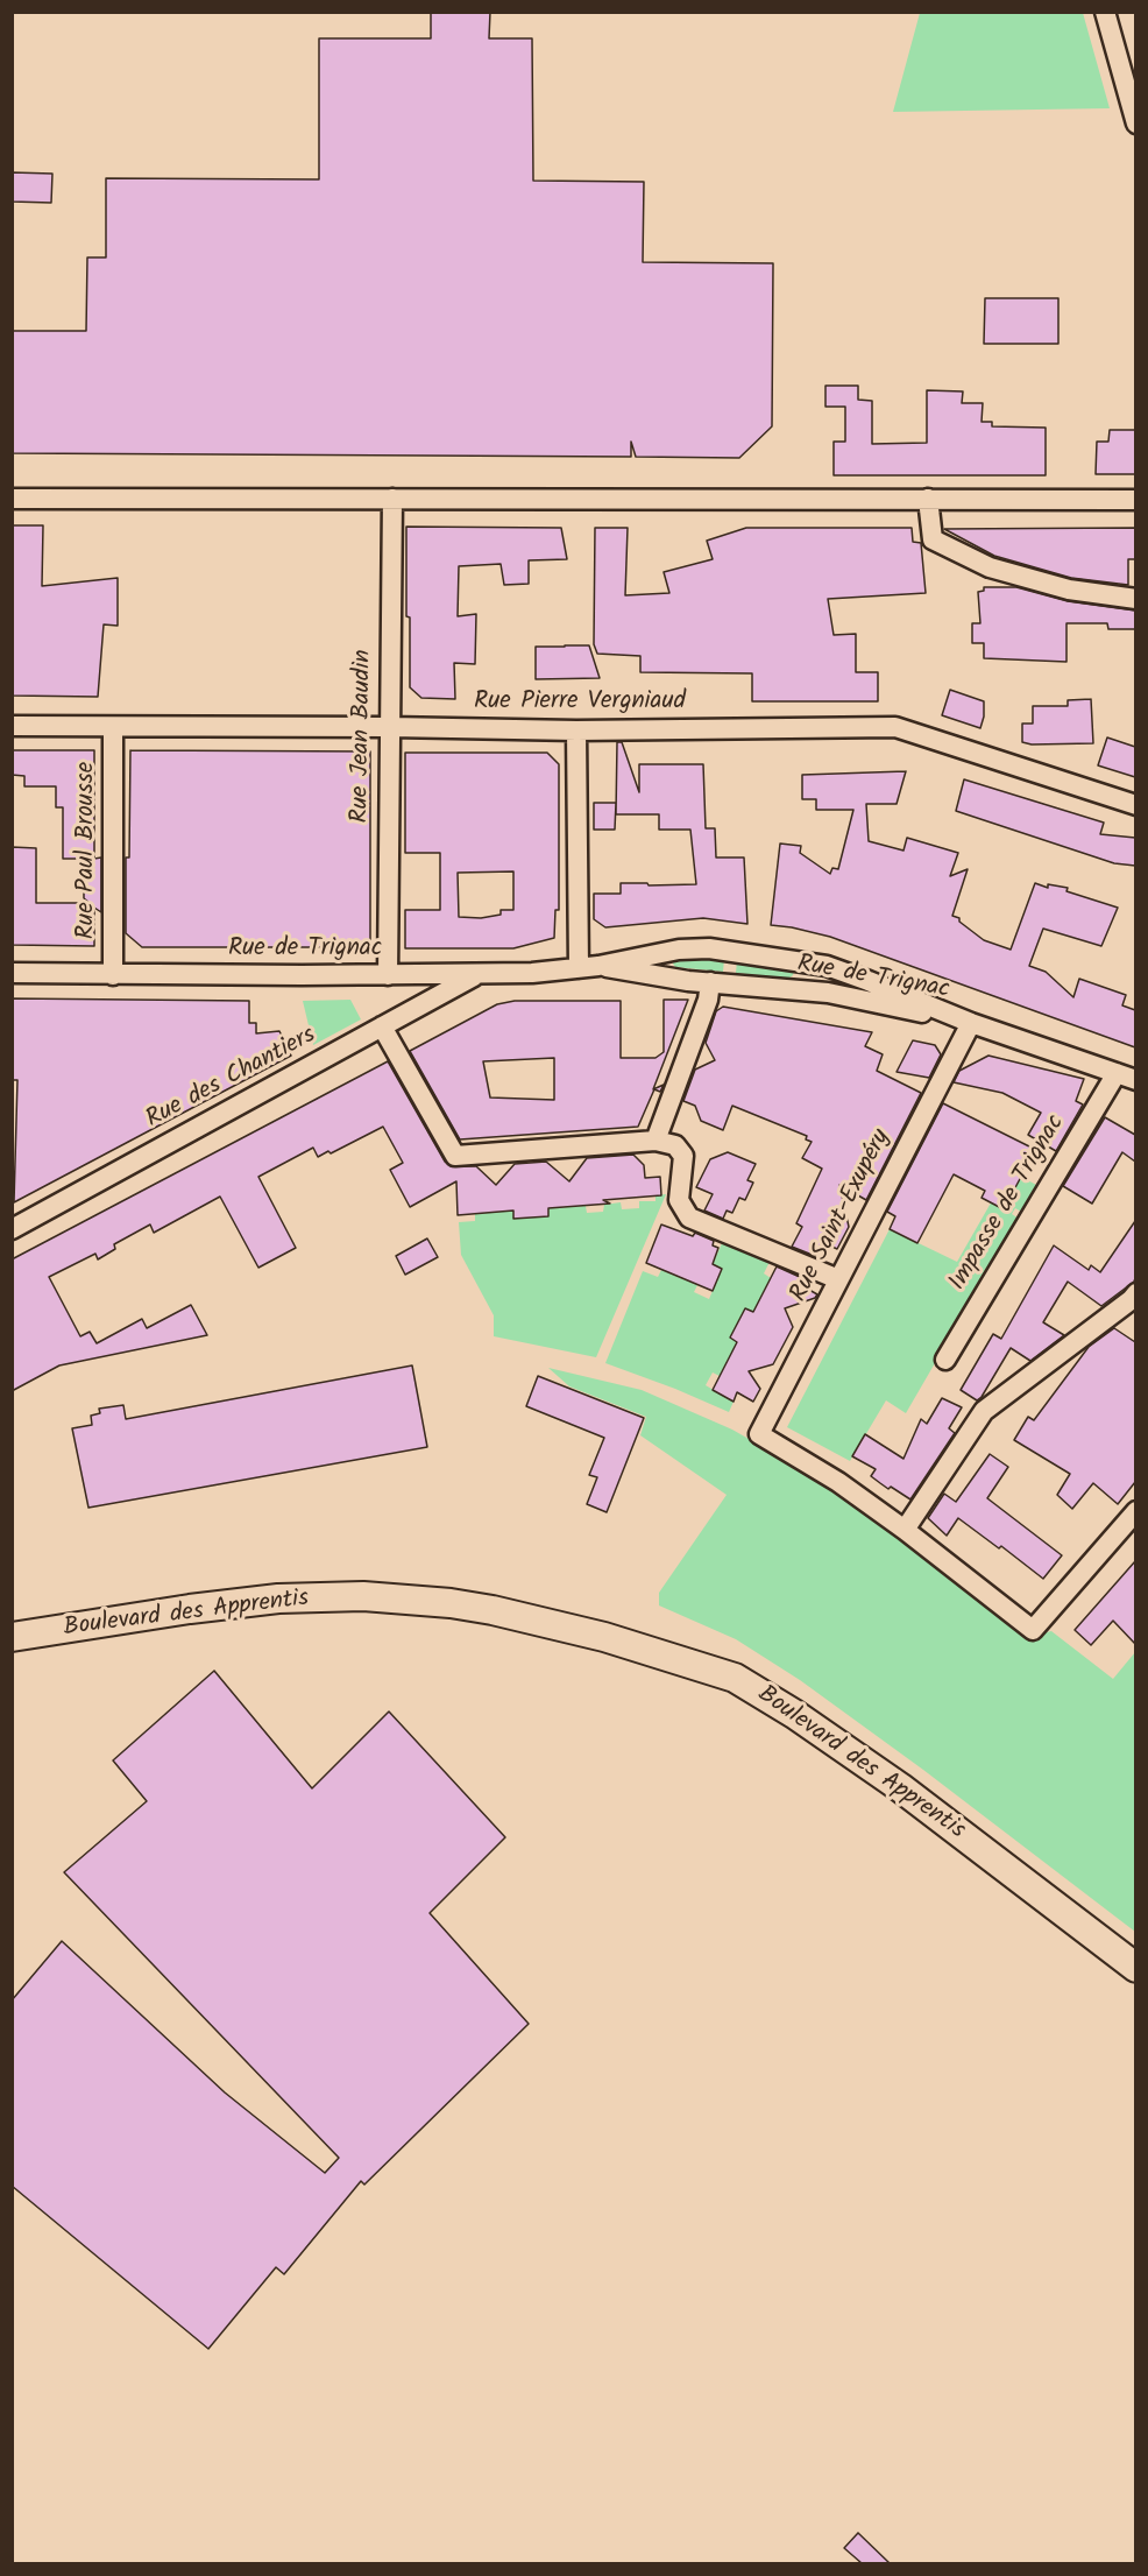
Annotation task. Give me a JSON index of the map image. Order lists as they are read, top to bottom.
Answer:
{
  "streets": {
    "main road": ["Boulevard des Apprentis"],
    "street": [
      "Rue Pierre Vergniaud",
      "Rue Jean Baudin",
      "Rue Paul Brousse",
      "Rue de Trignac",
      "Rue des Chantiers",
      "Impasse de Trignac",
      "Rue Saint-Exupéry"
    ]
  },
  "crossings": [
    ["Rue Pierre Vergniaud", "Rue Jean Baudin"],
    ["Rue Pierre Vergniaud", "Rue Paul Brousse"],
    ["Rue Jean Baudin", "Rue de Trignac"],
    ["Rue Paul Brousse", "Rue de Trignac"],
    ["Rue de Trignac", "Rue des Chantiers"],
    ["Rue de Trignac", "Impasse de Trignac"],
    ["Rue de Trignac", "Rue Saint-Exupéry"]
  ]
}
